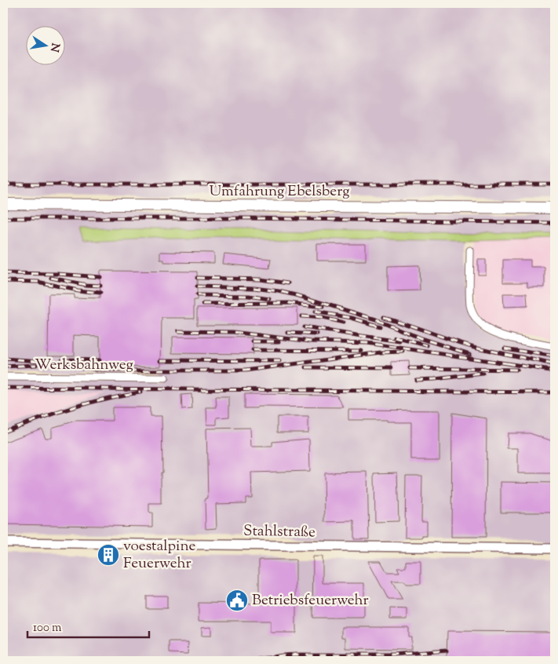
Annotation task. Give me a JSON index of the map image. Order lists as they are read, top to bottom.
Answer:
{
  "streets": {
    "main road": ["Umfahrung Ebelsberg"],
    "street": ["Werksbahnweg", "Stahlstraße"]
  },
  "places": {
    "building": ["voestalpine Feuerwehr"],
    "public building": ["Betriebsfeuerwehr"]
  },
  "scale_bar": "100 m",
  "north": "right"
}
